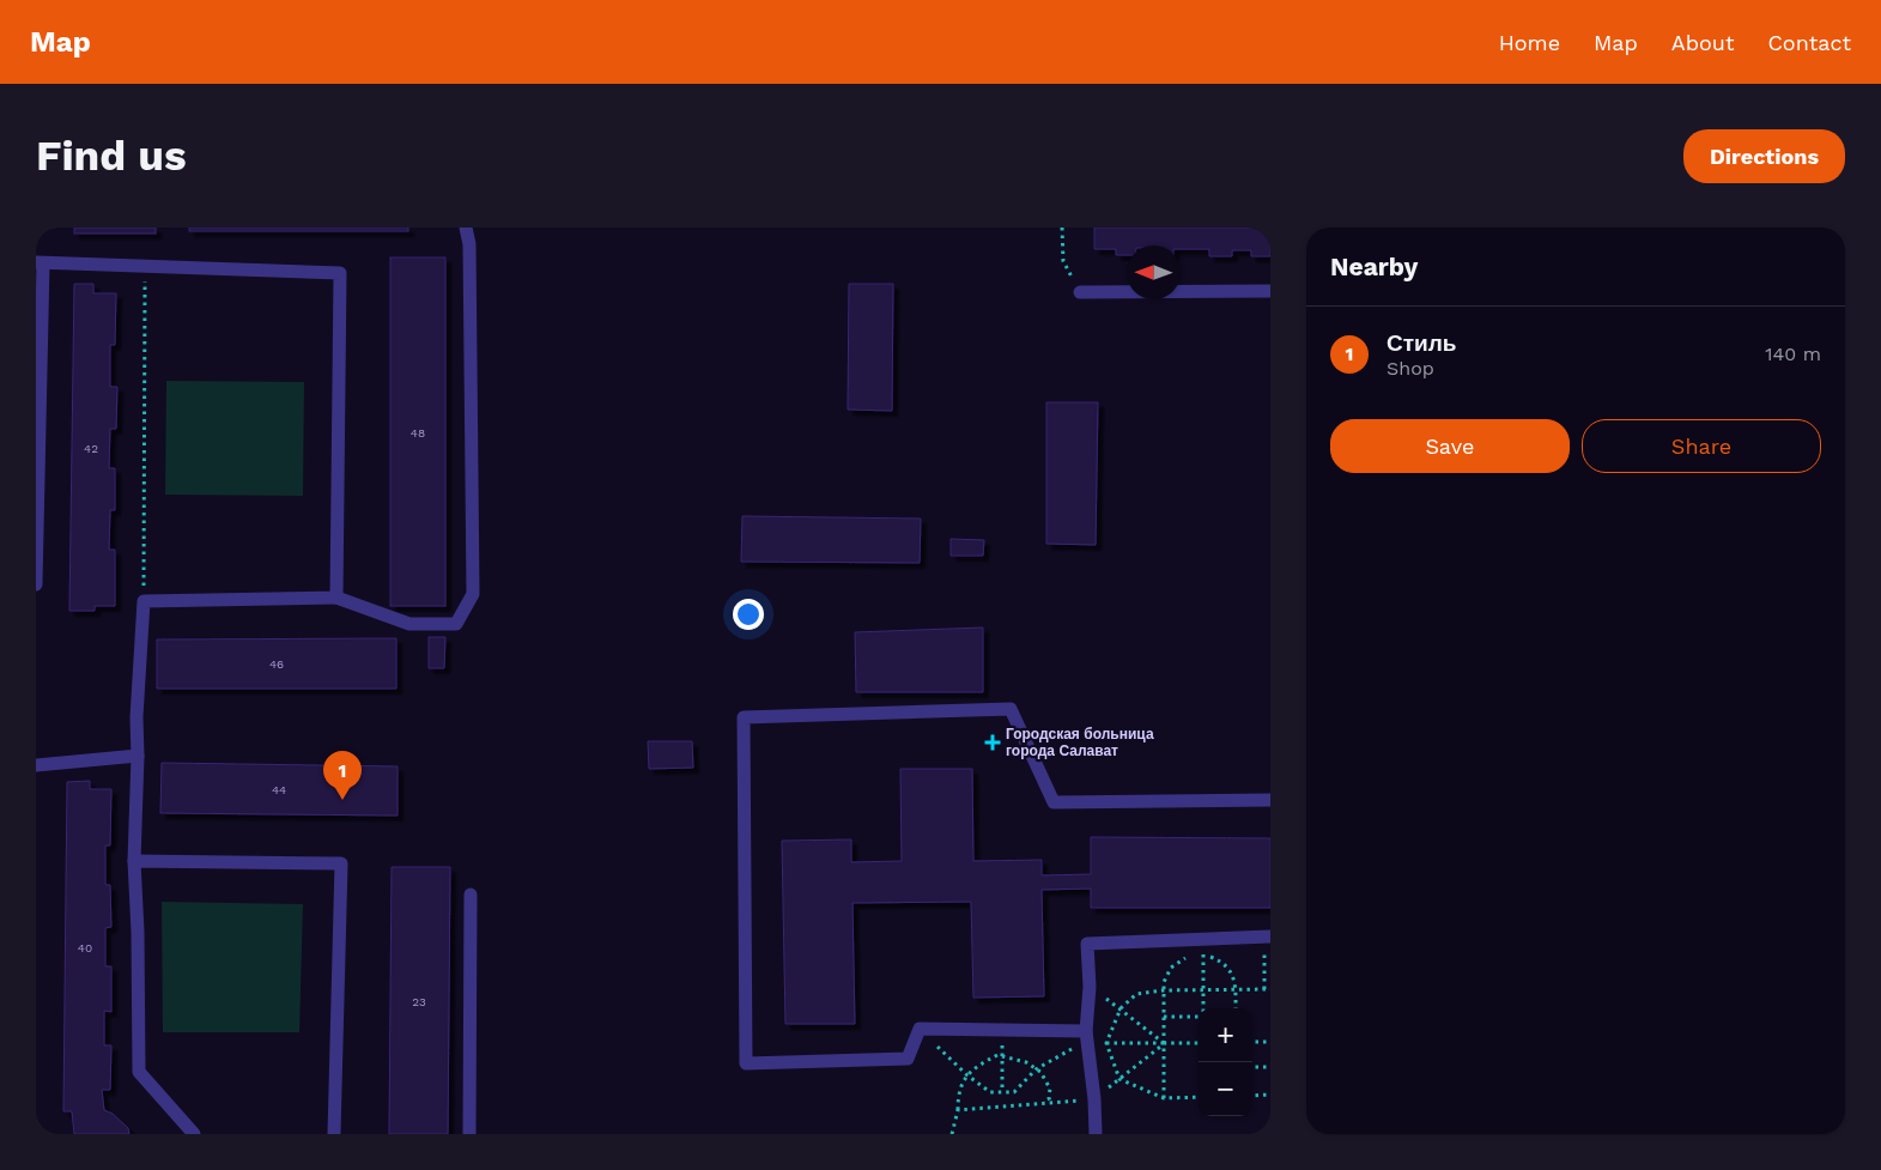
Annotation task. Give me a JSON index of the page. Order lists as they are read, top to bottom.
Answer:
{
  "places": {
    "health": ["Городская больница города Салават"]
  },
  "house_numbers": [
    "48",
    "42",
    "46",
    "44",
    "40",
    "23"
  ],
  "north": "left",
  "page": {
    "header": "Map",
    "nav": [
      "Home",
      "Map",
      "About",
      "Contact"
    ],
    "buttons": [
      "Directions",
      ["Save", "Share"]
    ],
    "title": "Find us",
    "heading": "Nearby",
    "list": [
      {
        "mark": "1",
        "name": "Стиль",
        "note": "Shop",
        "value": "140 m"
      }
    ],
    "pins": "1",
    "map_buttons": ["+", "−"]
  }
}
